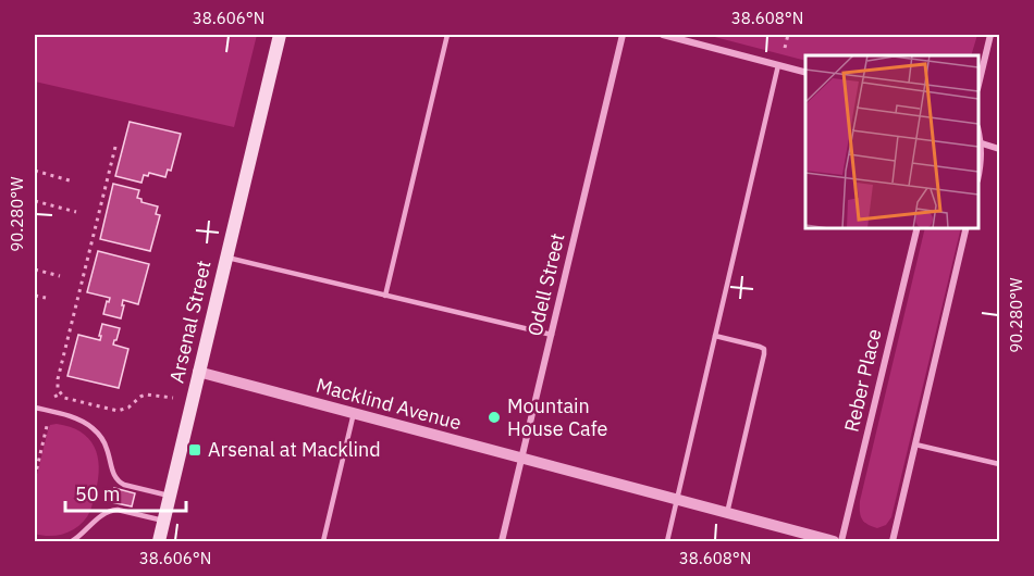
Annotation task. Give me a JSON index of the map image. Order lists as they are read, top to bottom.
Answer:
{
  "streets": {
    "main road": ["Arsenal Street"],
    "street": ["Odell Street", "Reber Place", "Macklind Avenue"]
  },
  "crossings": [
    ["Odell Street", "Macklind Avenue"],
    ["Arsenal Street", "Macklind Avenue"]
  ],
  "places": {
    "other": ["Mountain House Cafe"],
    "transit": ["Arsenal at Macklind"]
  },
  "scale_bar": "50 m",
  "coordinates": ["38.606°N", "38.608°N", "90.280°W"]
}
